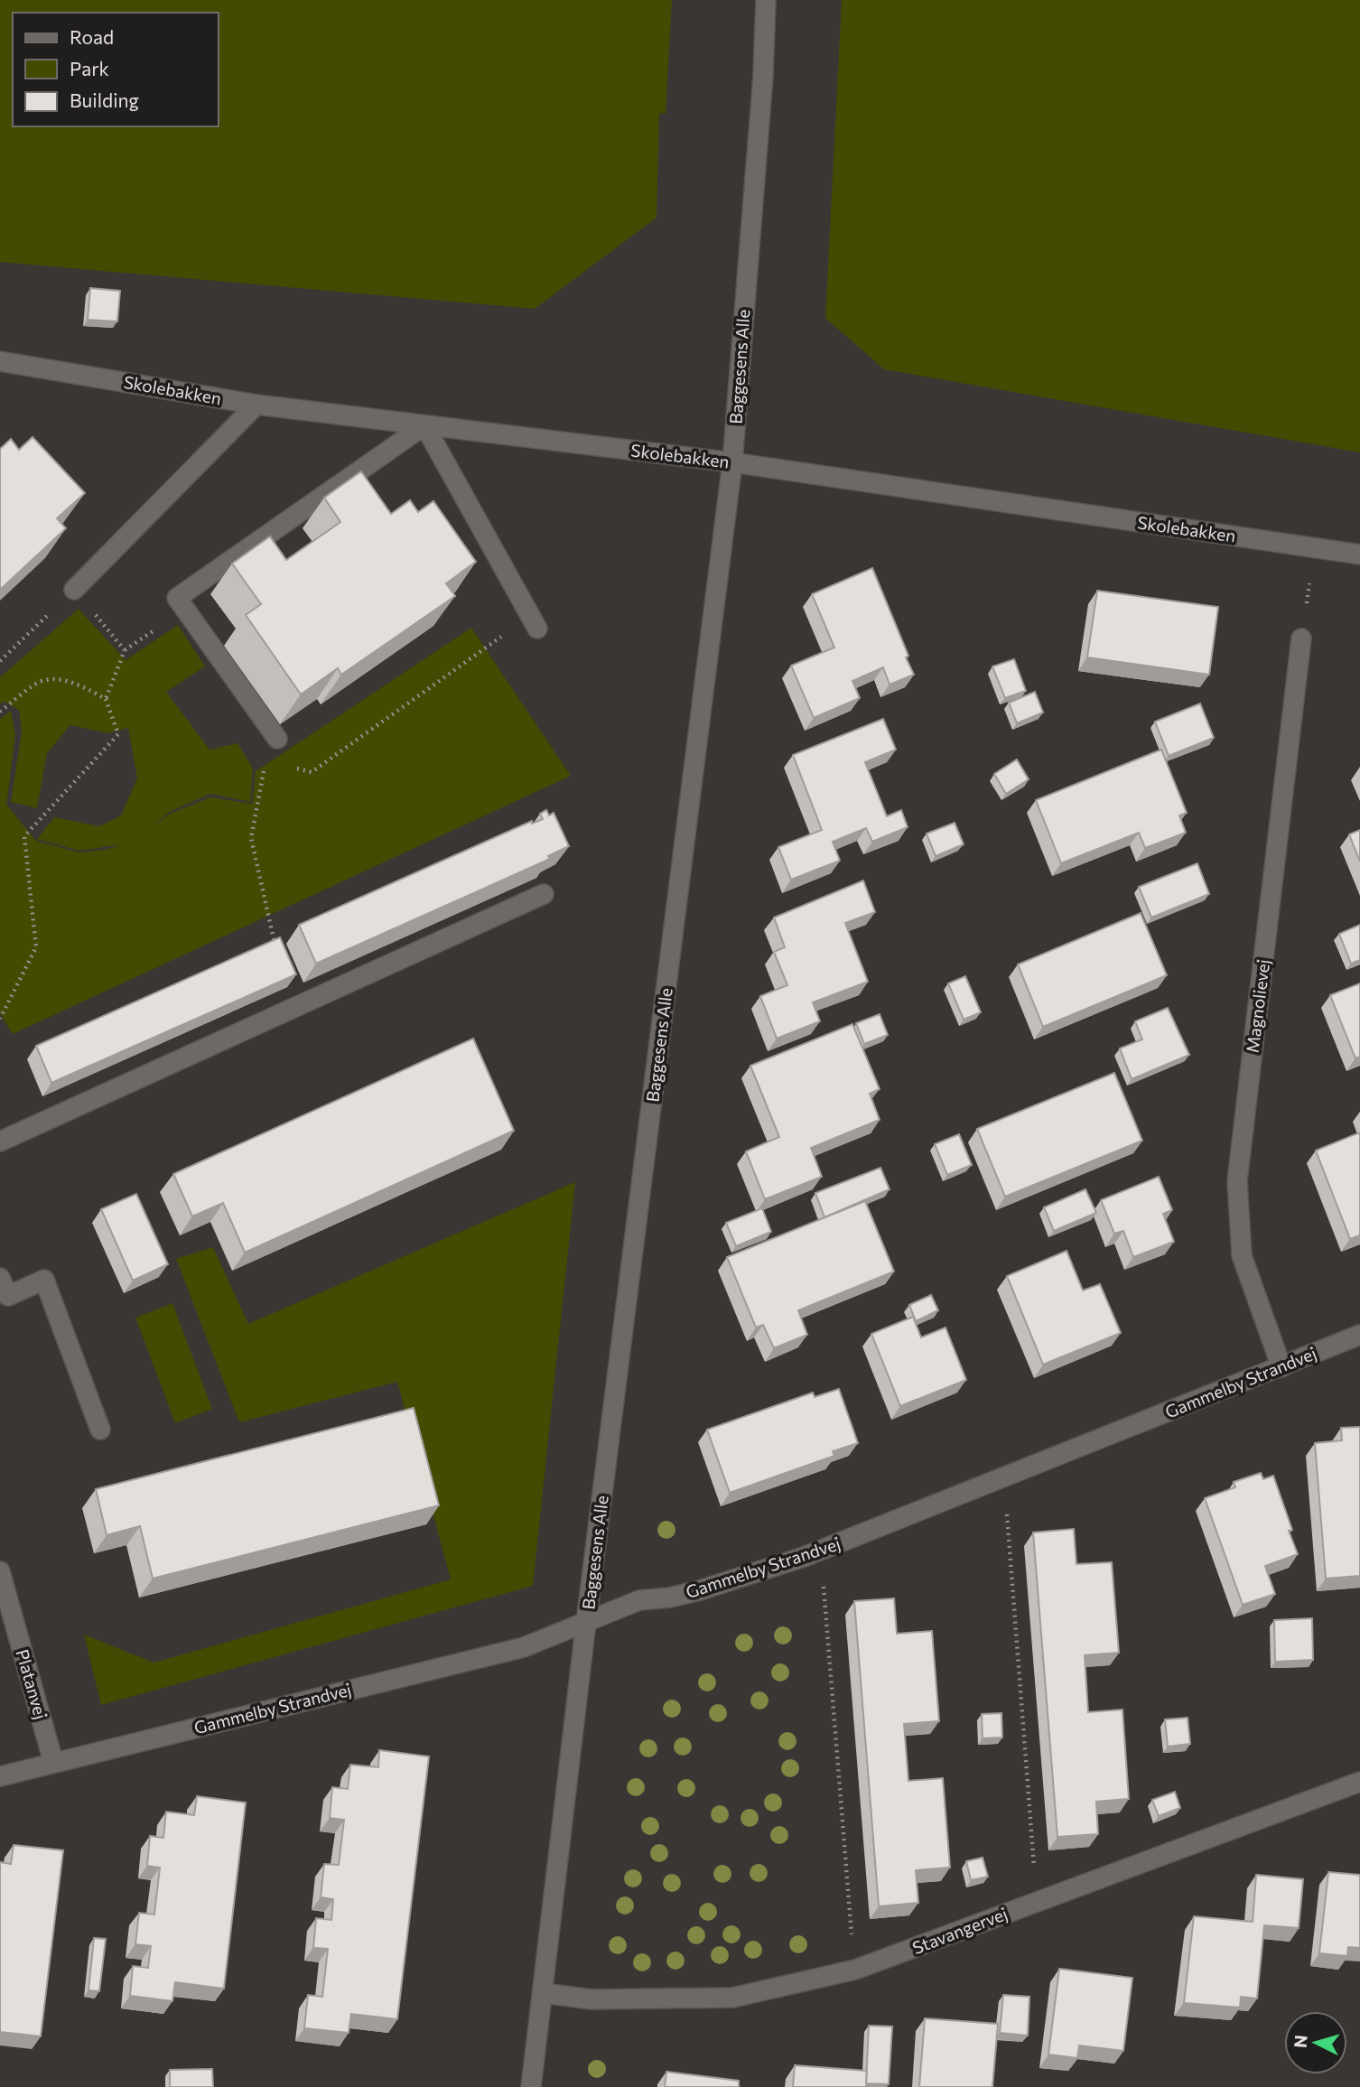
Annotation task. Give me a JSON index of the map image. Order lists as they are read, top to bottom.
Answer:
{
  "streets": {
    "street": [
      "Baggesens Alle",
      "Skolebakken",
      "Magnolievej",
      "Gammelby Strandvej",
      "Platanvej",
      "Stavangervej"
    ]
  },
  "crossings": [
    ["Baggesens Alle", "Skolebakken"],
    ["Baggesens Alle", "Gammelby Strandvej"],
    ["Baggesens Alle", "Stavangervej"],
    ["Magnolievej", "Gammelby Strandvej"],
    ["Gammelby Strandvej", "Platanvej"]
  ],
  "legend": ["Road", "Park", "Building"],
  "north": "left"
}
